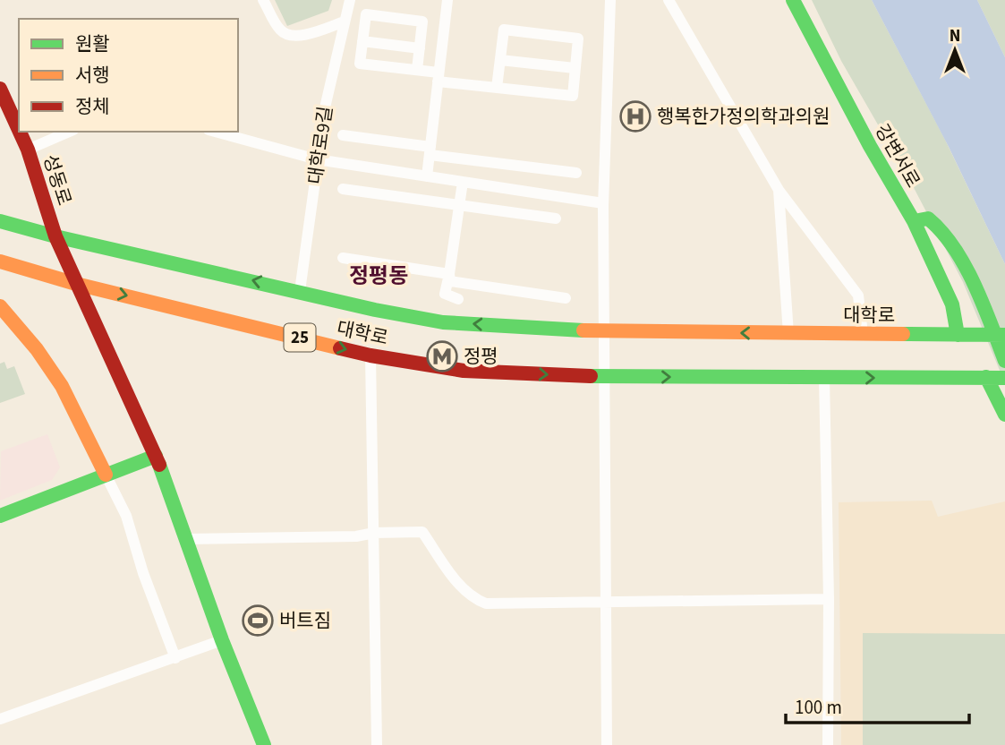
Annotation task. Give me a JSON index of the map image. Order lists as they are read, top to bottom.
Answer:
{
  "streets": {
    "main road": [
      "강변서로",
      "성동로",
      "대학로",
      "25"
    ],
    "street": ["대학로9길"]
  },
  "crossings": [
    ["대학로9길", "대학로"],
    ["강변서로", "대학로"],
    ["성동로", "대학로"]
  ],
  "districts": ["정평동"],
  "places": {
    "hospital": ["행복한가정의학과의원"],
    "metro station": ["정평"],
    "sports": ["버트짐"]
  },
  "legend": ["원활", "서행", "정체"],
  "scale_bar": "100 m",
  "north": "top"
}
